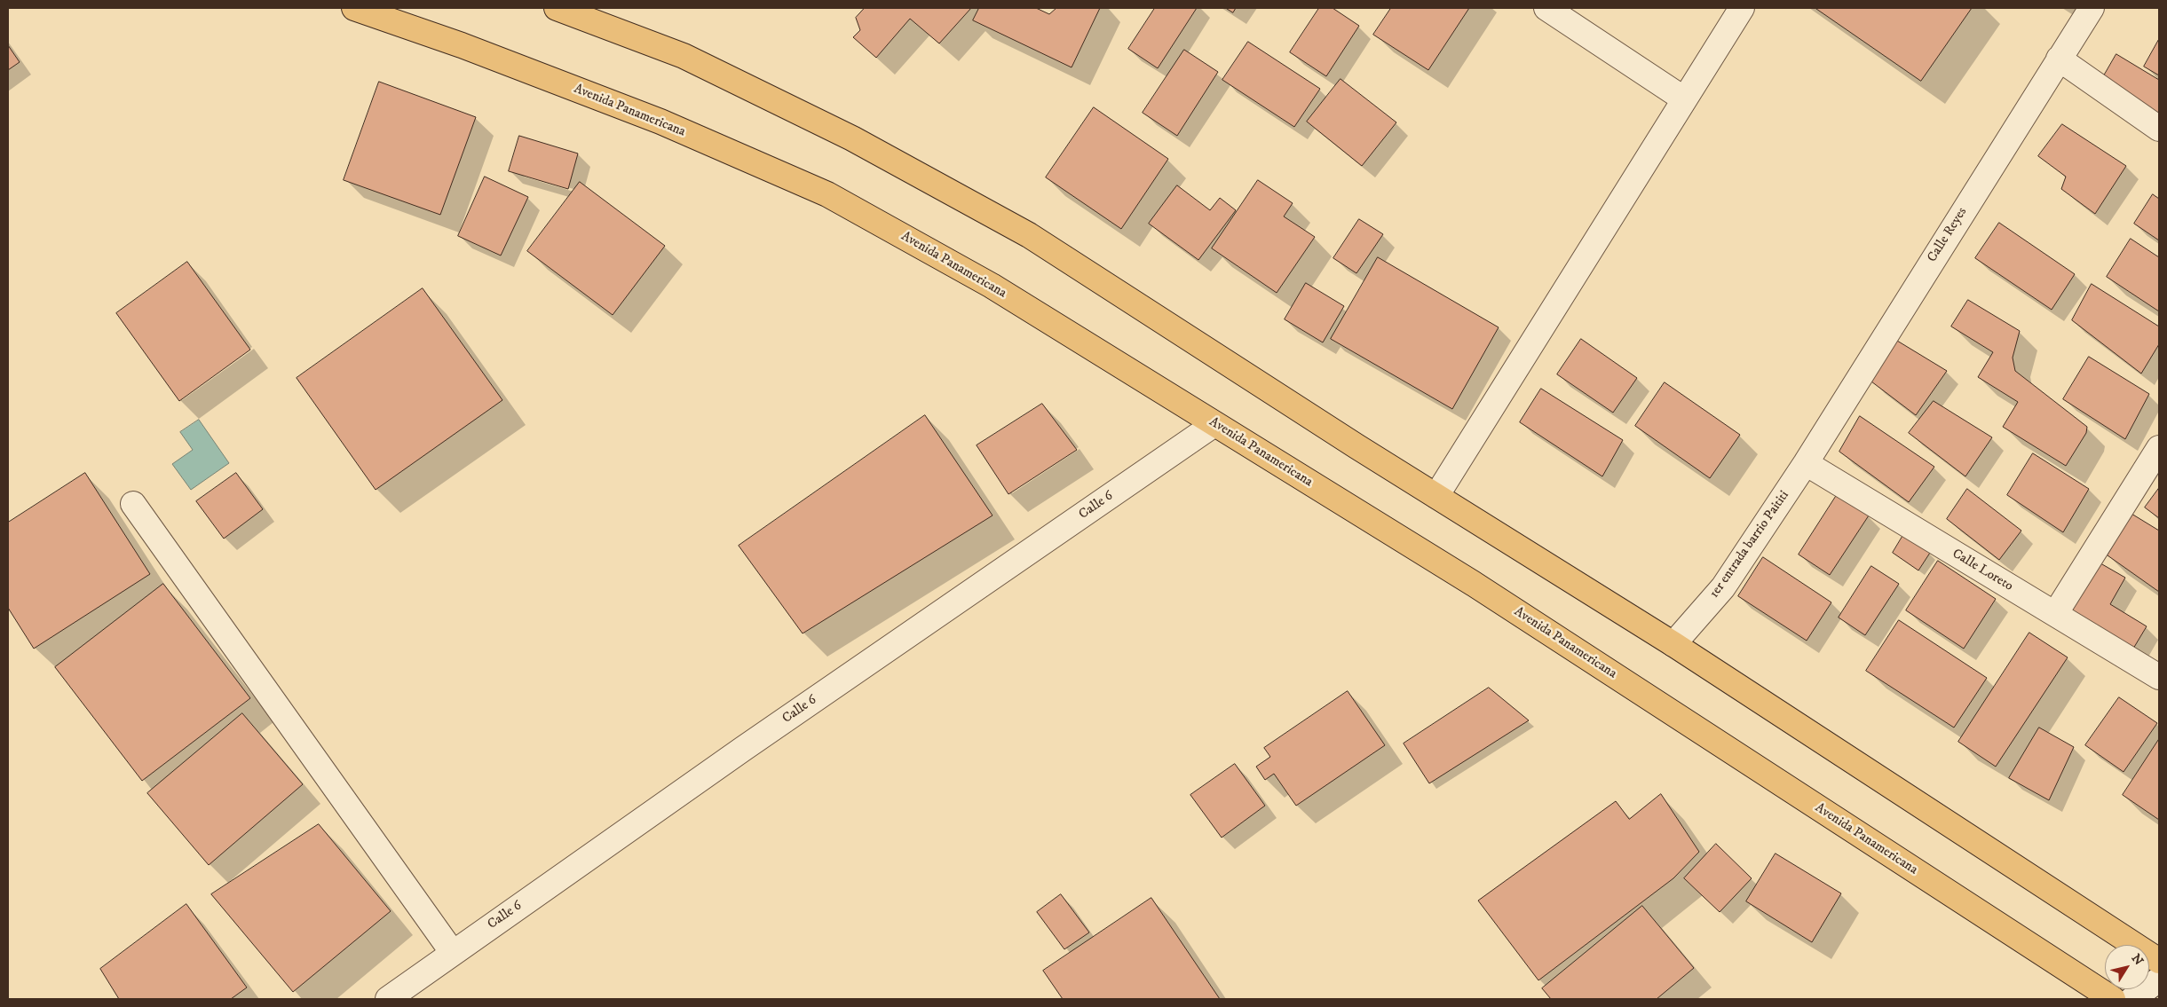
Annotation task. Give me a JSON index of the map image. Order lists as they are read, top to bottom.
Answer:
{
  "streets": {
    "highway": ["Avenida Panamericana"],
    "street": [
      "Calle Reyes",
      "Calle 6",
      "1er entrada barrio Paititi",
      "Calle Loreto"
    ]
  },
  "crossings": [
    ["Avenida Panamericana", "Calle 6"],
    ["Calle Reyes", "1er entrada barrio Paititi"],
    ["Calle Reyes", "Calle Loreto"],
    ["1er entrada barrio Paititi", "Calle Loreto"]
  ],
  "north": "top right"
}
